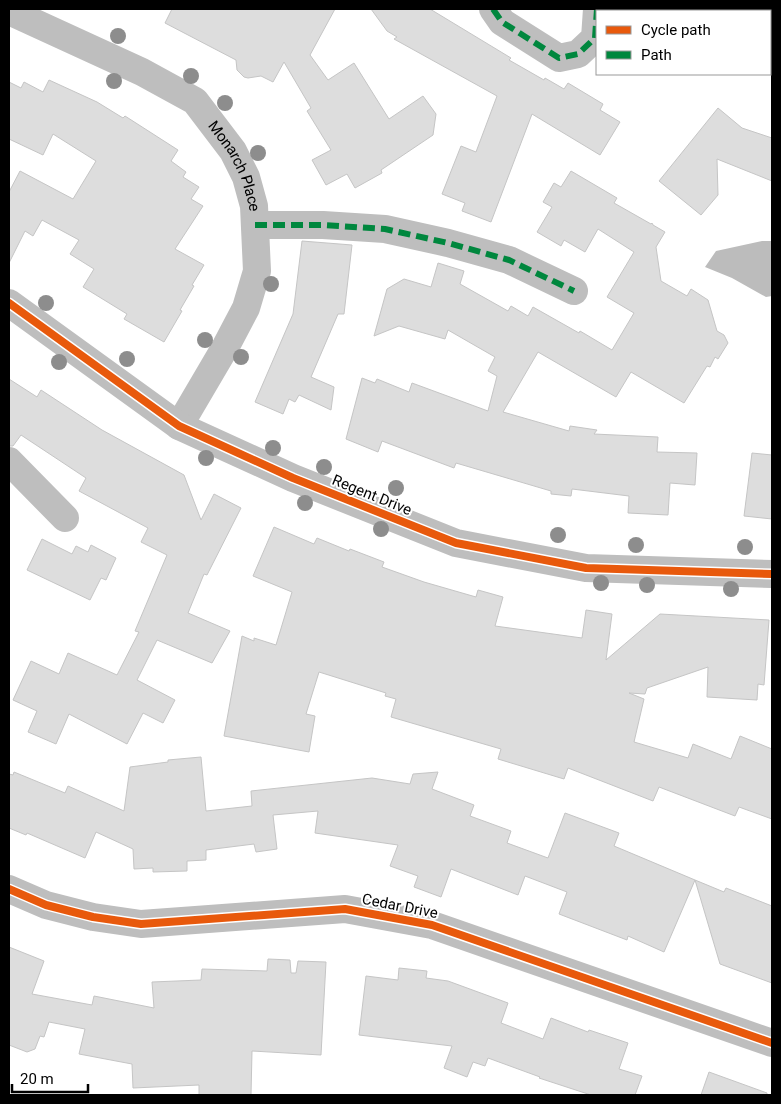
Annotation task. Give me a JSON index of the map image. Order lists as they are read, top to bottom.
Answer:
{
  "streets": {
    "street": ["Monarch Place", "Regent Drive", "Cedar Drive"]
  },
  "crossings": [
    ["Monarch Place", "Regent Drive"]
  ],
  "legend": ["Cycle path", "Path"],
  "scale_bar": "20 m"
}
